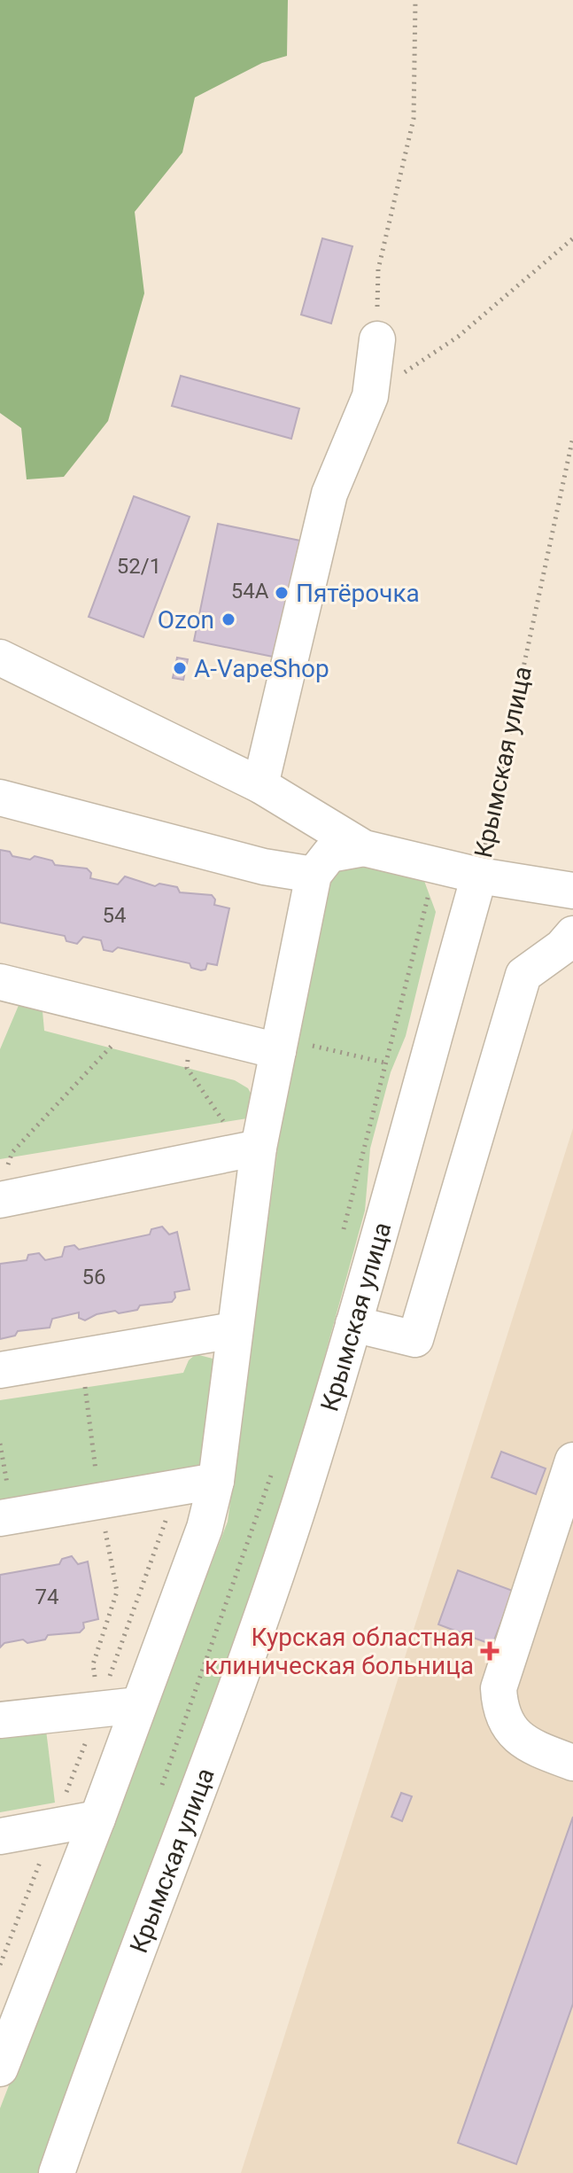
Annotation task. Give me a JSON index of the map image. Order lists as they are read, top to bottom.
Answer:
{
  "streets": {
    "street": ["Крымская улица"]
  },
  "places": {
    "other": ["Пятёрочка", "Ozon", "A-VapeShop"],
    "health": ["Курская областная клиническая больница"]
  },
  "house_numbers": [
    "52/1",
    "54А",
    "54",
    "56",
    "74"
  ]
}
